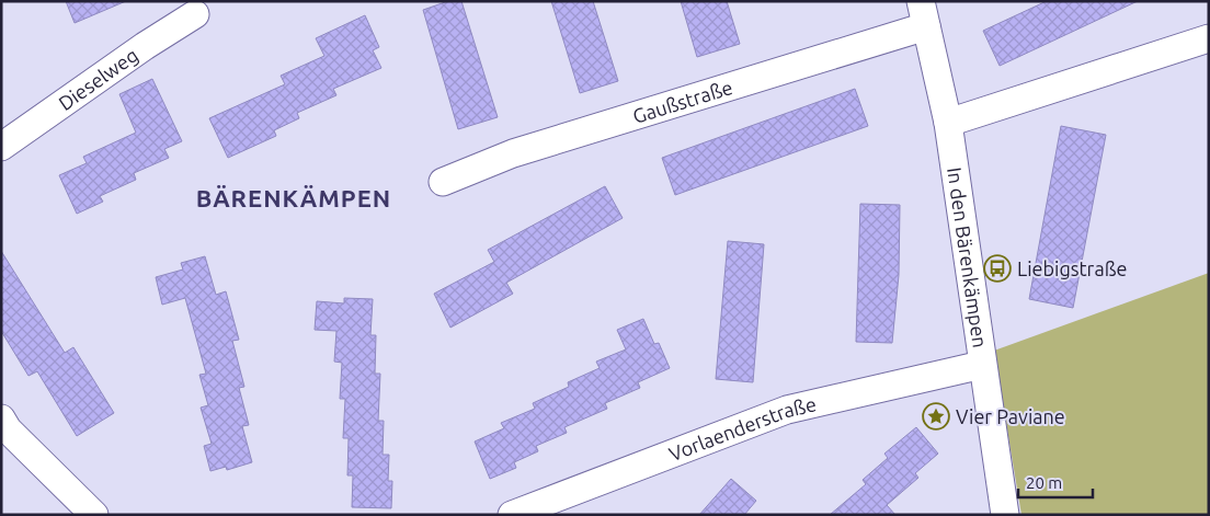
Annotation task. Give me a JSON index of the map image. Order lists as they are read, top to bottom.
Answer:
{
  "streets": {
    "street": [
      "Dieselweg",
      "Gaußstraße",
      "In den Bärenkämpen",
      "Vorlaenderstraße"
    ]
  },
  "crossings": [
    ["Gaußstraße", "In den Bärenkämpen"],
    ["In den Bärenkämpen", "Vorlaenderstraße"]
  ],
  "districts": ["BÄRENKÄMPEN"],
  "places": {
    "bus stop": ["Liebigstraße"],
    "place": ["Vier Paviane"]
  },
  "scale_bar": "20 m"
}
